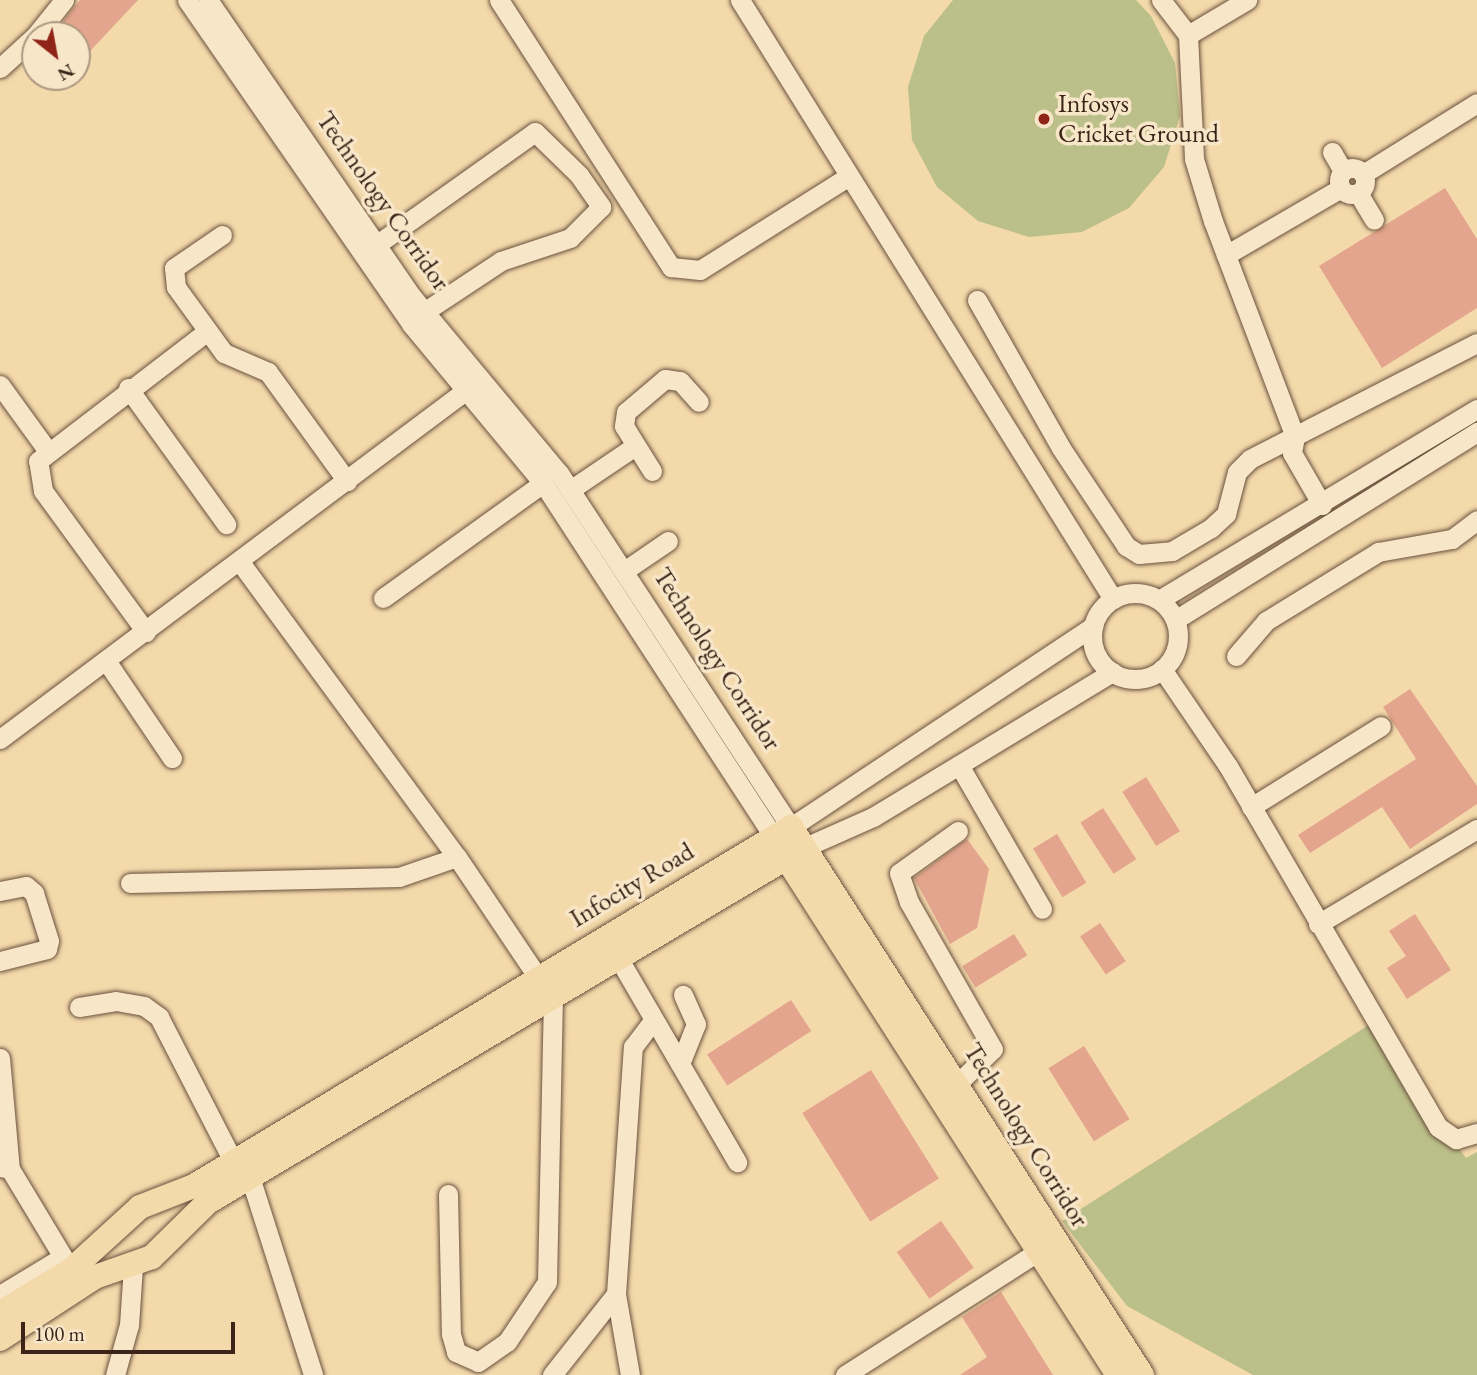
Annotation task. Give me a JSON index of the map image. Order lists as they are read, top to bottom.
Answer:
{
  "streets": {
    "main road": ["Technology Corridor", "Infocity Road"]
  },
  "crossings": [
    ["Technology Corridor", "Infocity Road"]
  ],
  "places": ["Infosys Cricket Ground"],
  "scale_bar": "100 m",
  "north": "bottom right"
}
